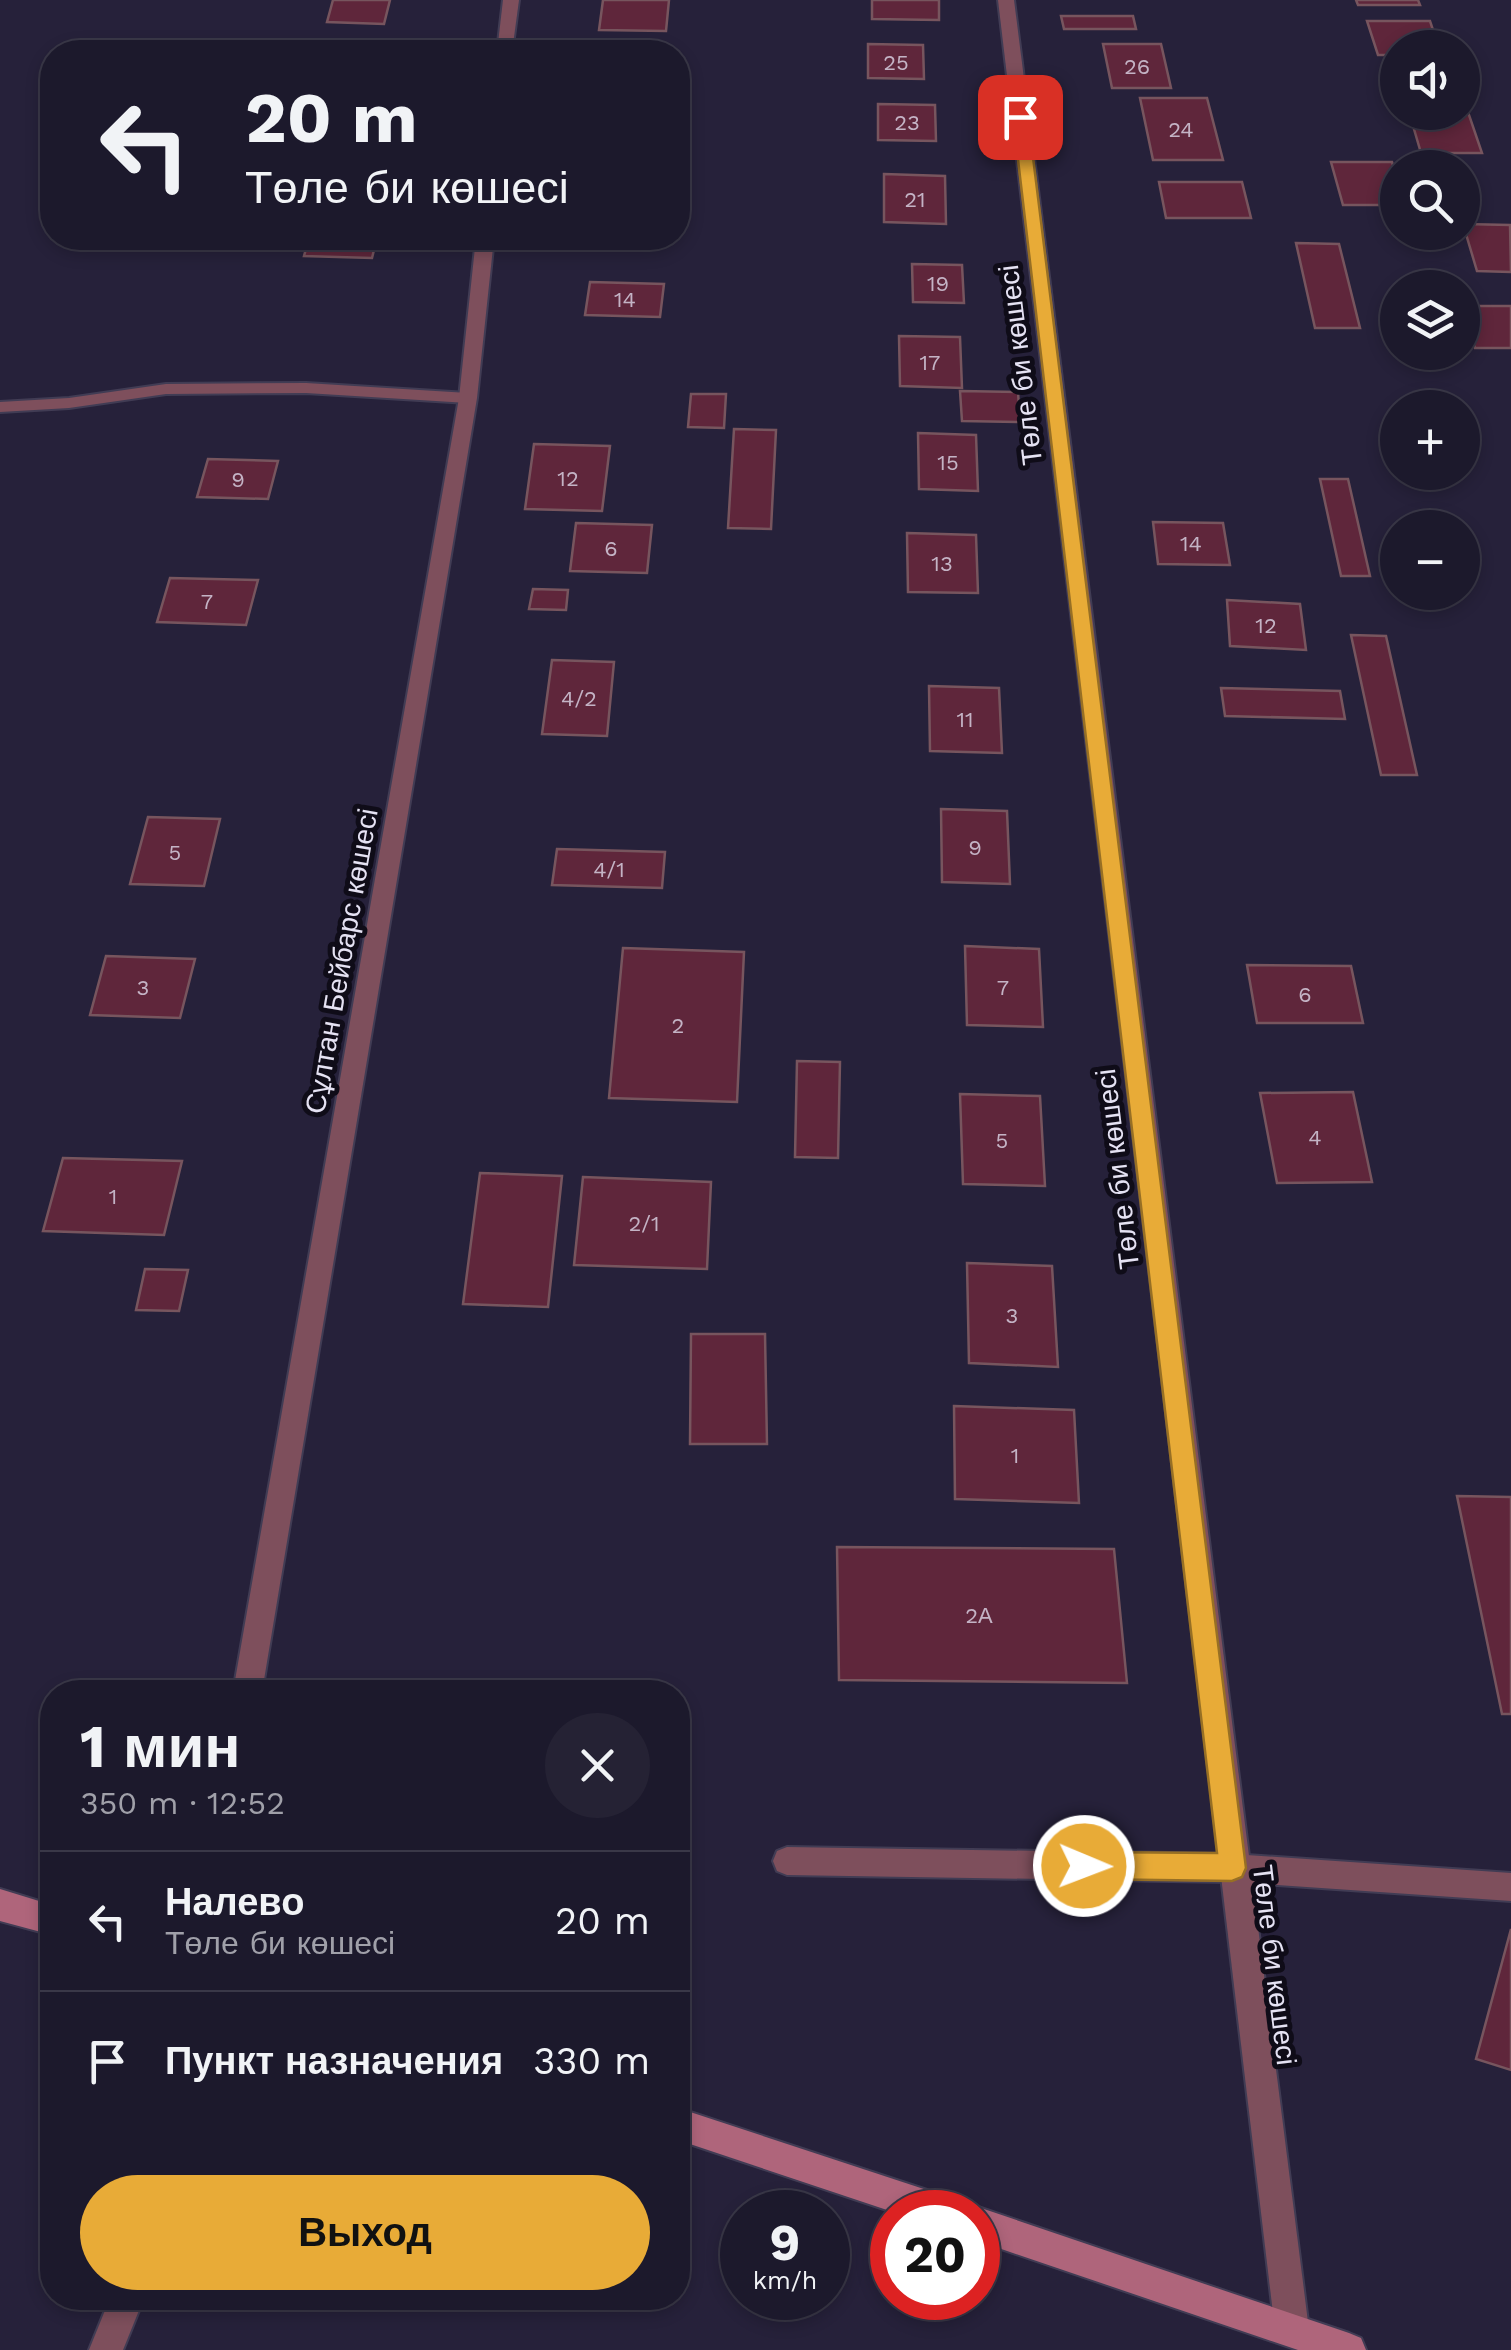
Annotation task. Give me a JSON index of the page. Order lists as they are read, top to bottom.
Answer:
{
  "streets": {
    "street": ["Төле би көшесі", "Сұлтан Бейбарс көшесі"]
  },
  "house_numbers": [
    "25",
    "26",
    "23",
    "24",
    "21",
    "19",
    "14",
    "17",
    "15",
    "12",
    "9",
    "14",
    "6",
    "13",
    "7",
    "12",
    "4/2",
    "11",
    "9",
    "5",
    "4/1",
    "3",
    "7",
    "6",
    "2",
    "4",
    "5",
    "1",
    "2/1",
    "3",
    "1",
    "2А"
  ],
  "page": {
    "map_buttons": ["+", "−"],
    "turn": ["20 m", "Төле би көшесі"],
    "heading": ["1 мин", "350 m · 12:52"],
    "list": [
      {
        "name": "Налево",
        "note": "Төле би көшесі",
        "value": "20 m"
      },
      {
        "name": "Пункт назначения",
        "value": "330 m"
      }
    ],
    "buttons": "Выход",
    "speed": "9 km/h",
    "limit": "20"
  }
}
